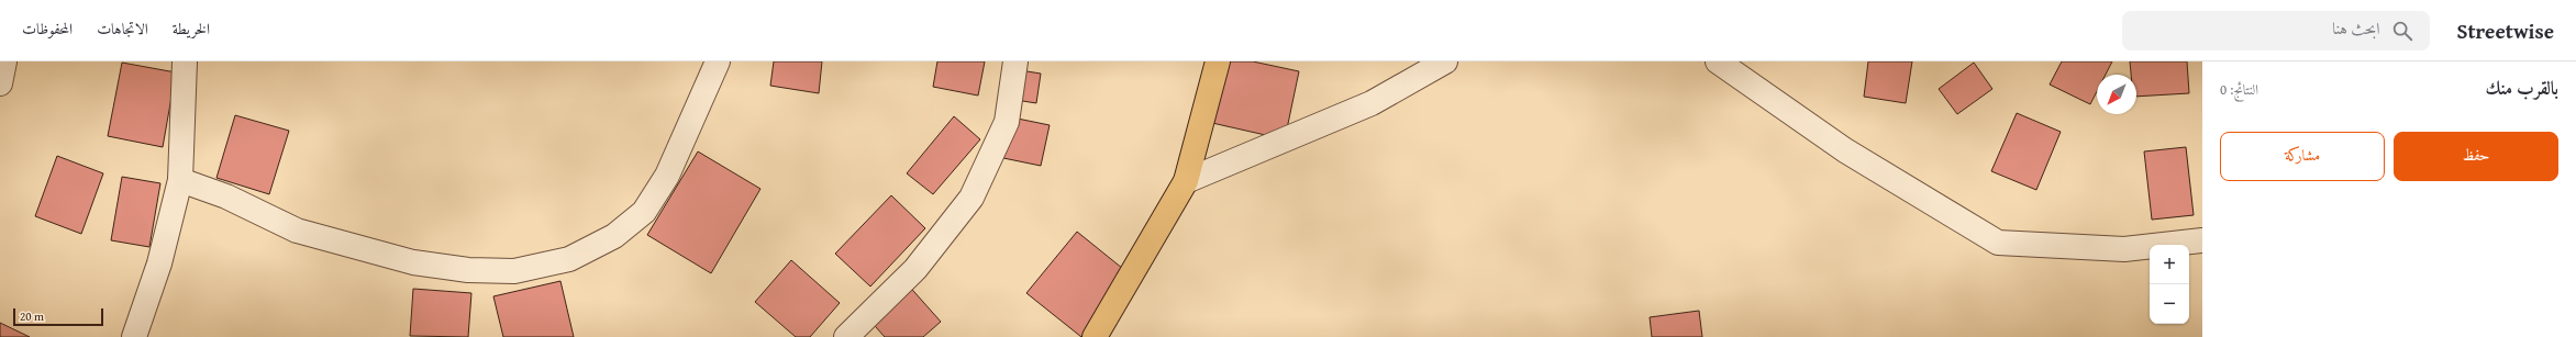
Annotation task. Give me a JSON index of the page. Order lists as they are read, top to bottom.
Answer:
{
  "scale_bar": "20 m",
  "north": "bottom left",
  "page": {
    "header": "Streetwise",
    "search": "ابحث هنا",
    "nav": ["الخريطة", "الاتجاهات", "المحفوظات"],
    "heading": ["بالقرب منك", "النتائج: 0"],
    "buttons": ["حفظ", "مشاركة"],
    "map_buttons": ["+", "−"],
    "scale": "20 m"
  }
}
